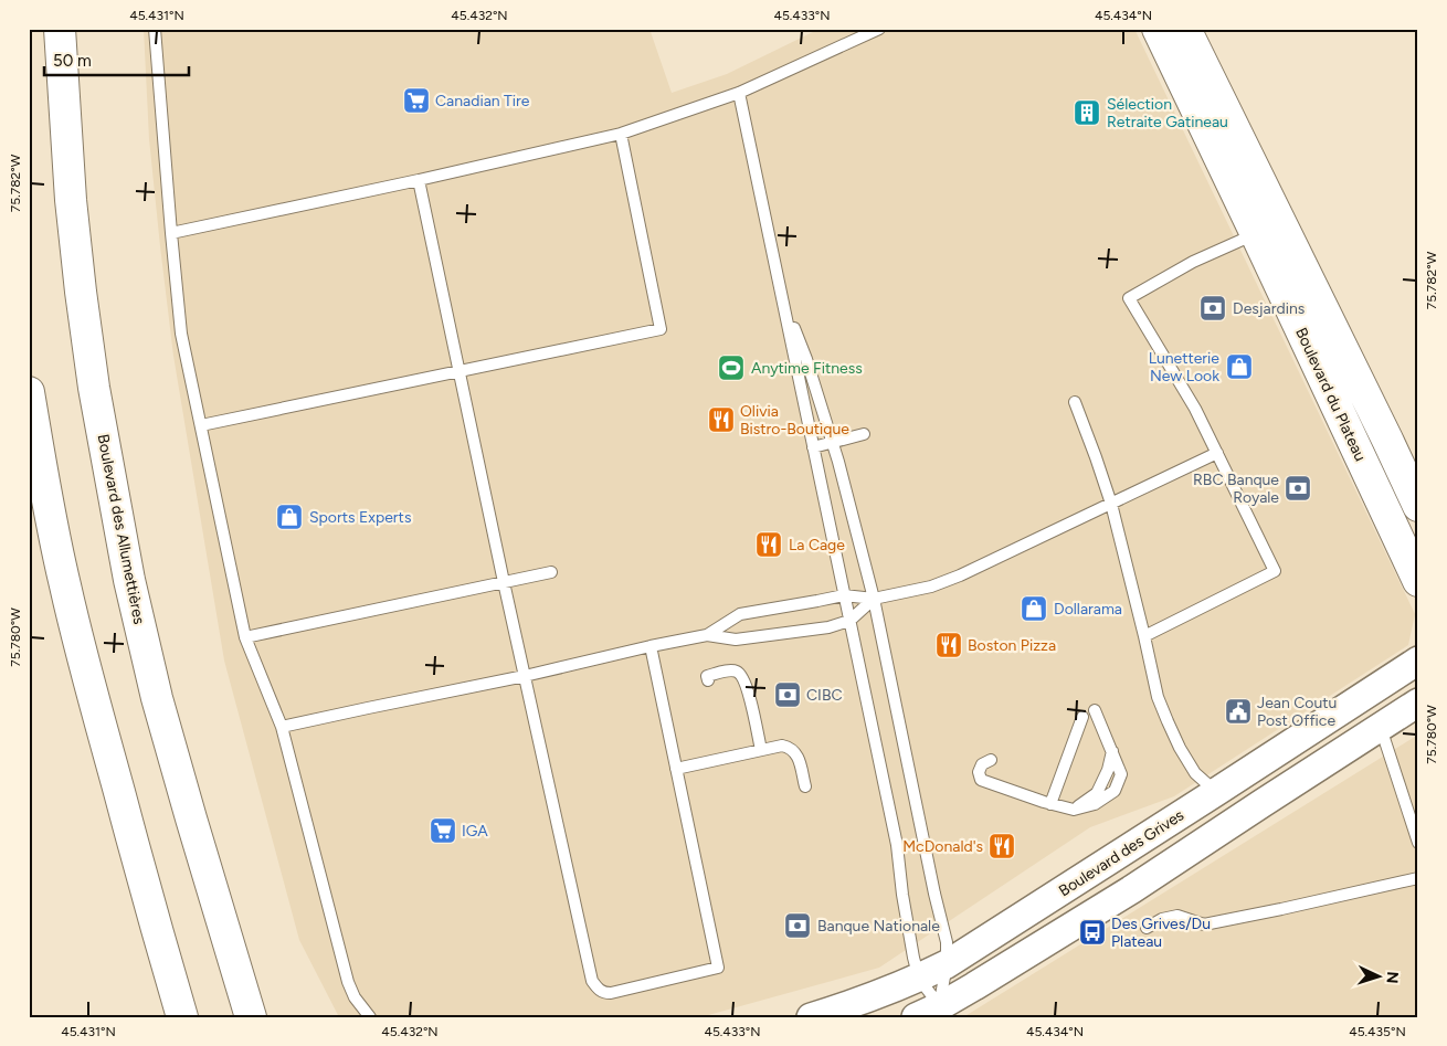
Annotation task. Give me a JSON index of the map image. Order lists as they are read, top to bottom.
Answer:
{
  "streets": {
    "main road": ["Boulevard du Plateau", "Boulevard des Allumettières"],
    "street": ["Boulevard des Grives"]
  },
  "places": {
    "supermarket": ["Canadian Tire", "IGA"],
    "building": ["Sélection Retraite Gatineau"],
    "bank": [
      "Desjardins",
      "RBC Banque Royale",
      "CIBC",
      "Banque Nationale"
    ],
    "shop": ["Lunetterie New Look", "Sports Experts", "Dollarama"],
    "sports": ["Anytime Fitness"],
    "restaurant": [
      "Olivia Bistro-Boutique",
      "La Cage",
      "Boston Pizza",
      "McDonald's"
    ],
    "public building": ["Jean Coutu Post Office"],
    "bus stop": ["Des Grives/Du Plateau"]
  },
  "scale_bar": "50 m",
  "north": "right",
  "coordinates": [
    "45.431°N",
    "45.432°N",
    "45.433°N",
    "45.434°N",
    "75.782°W",
    "75.780°W",
    "45.435°N"
  ]
}
